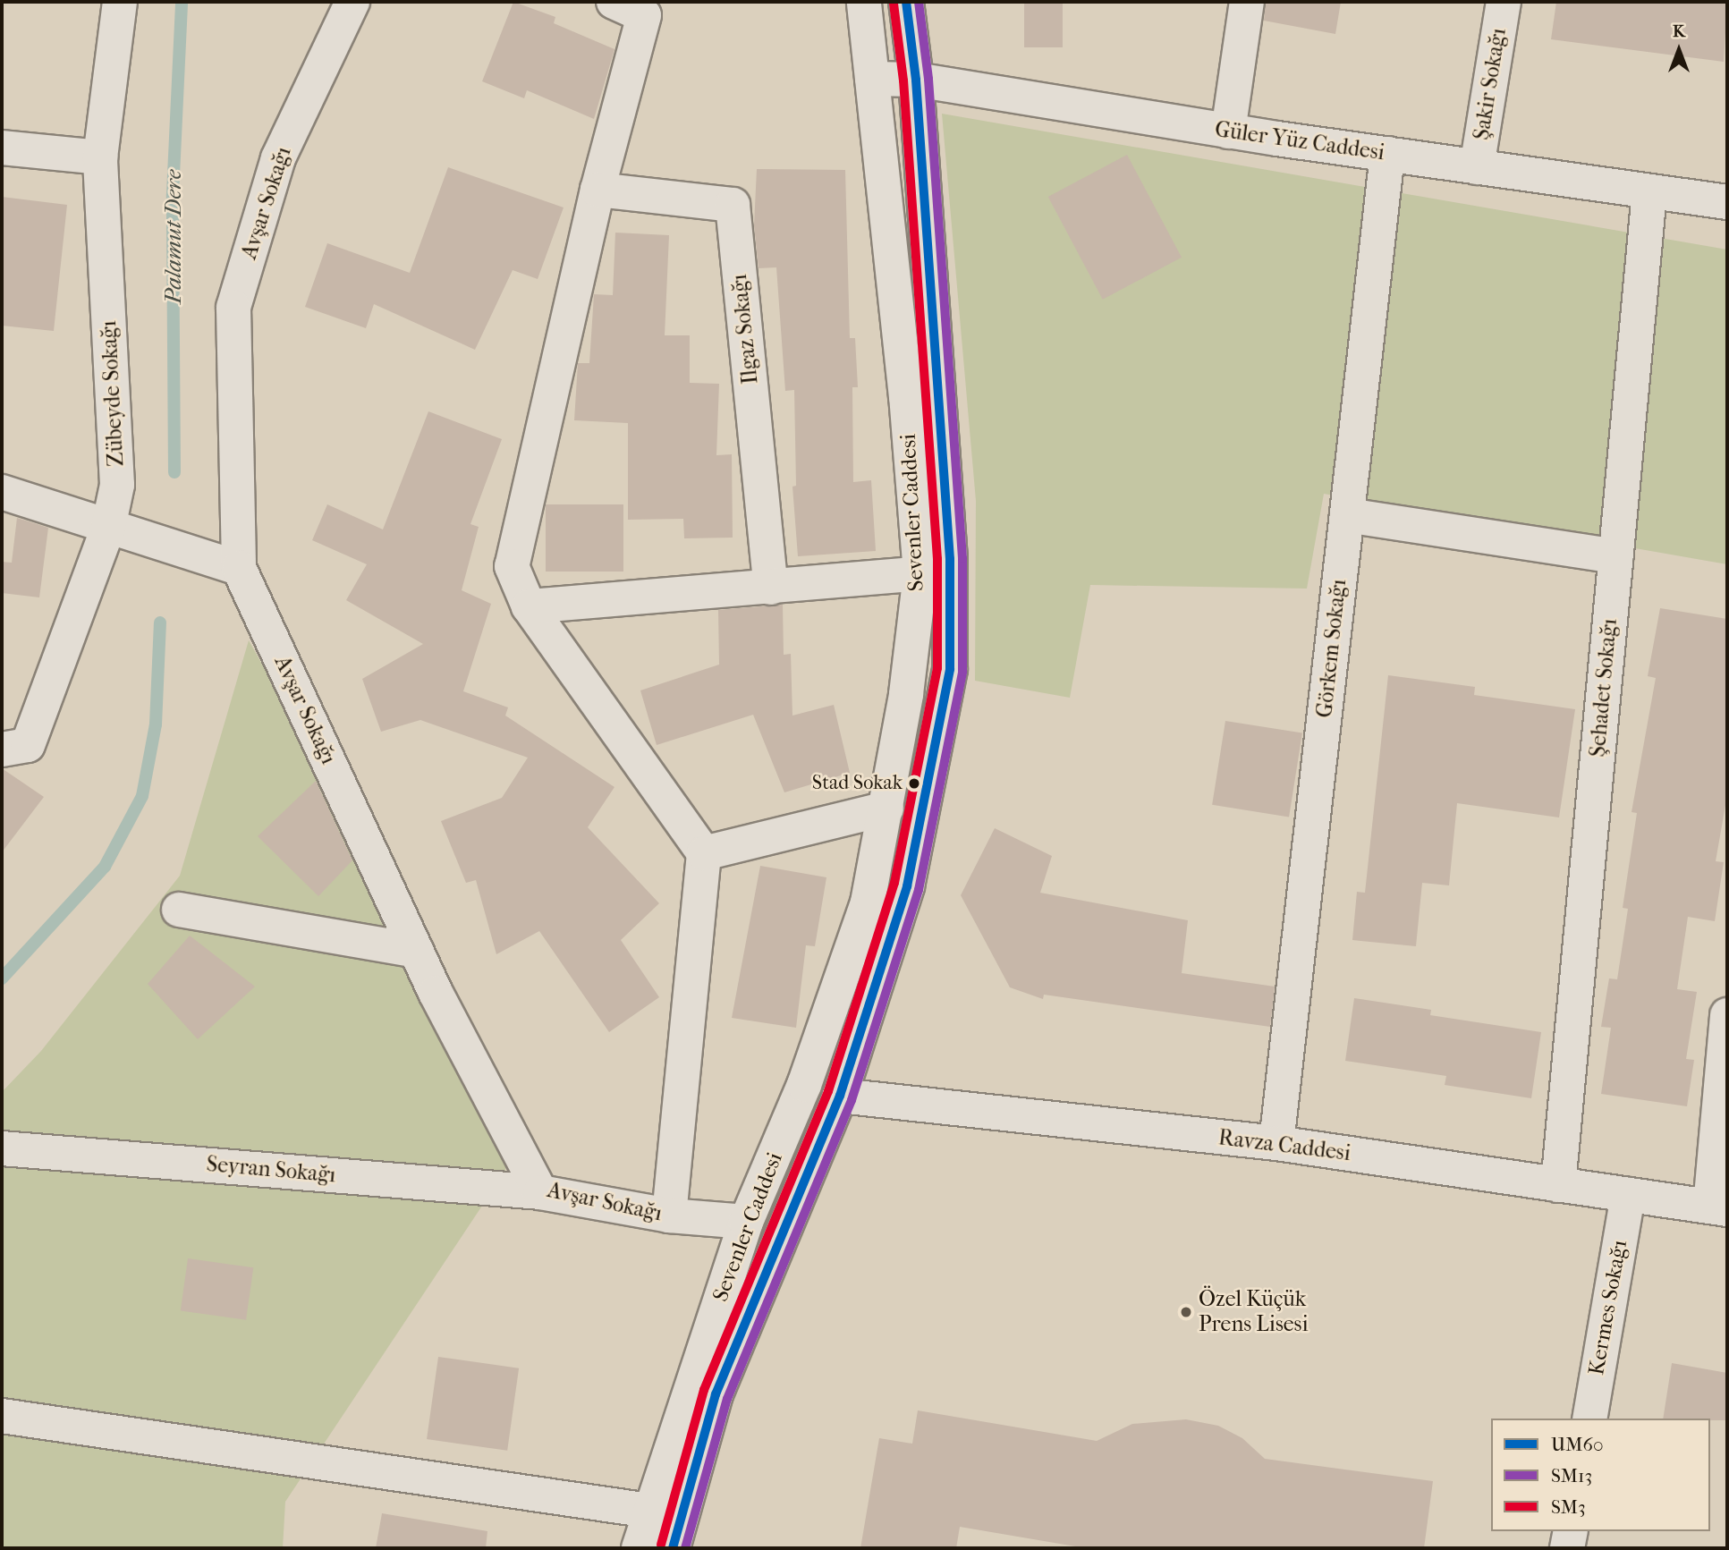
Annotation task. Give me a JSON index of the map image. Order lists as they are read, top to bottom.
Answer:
{
  "streets": {
    "street": [
      "Şakir Sokağı",
      "Güler Yüz Caddesi",
      "Avşar Sokağı",
      "Ilgaz Sokağı",
      "Zübeyde Sokağı",
      "Sevenler Caddesi",
      "Görkem Sokağı",
      "Şehadet Sokağı",
      "Ravza Caddesi",
      "Seyran Sokağı",
      "Kermes Sokağı"
    ]
  },
  "crossings": [
    ["Şakir Sokağı", "Güler Yüz Caddesi"],
    ["Güler Yüz Caddesi", "Sevenler Caddesi"],
    ["Güler Yüz Caddesi", "Görkem Sokağı"],
    ["Güler Yüz Caddesi", "Şehadet Sokağı"],
    ["Avşar Sokağı", "Sevenler Caddesi"],
    ["Avşar Sokağı", "Seyran Sokağı"],
    ["Sevenler Caddesi", "Ravza Caddesi"],
    ["Görkem Sokağı", "Ravza Caddesi"],
    ["Şehadet Sokağı", "Ravza Caddesi"],
    ["Ravza Caddesi", "Kermes Sokağı"]
  ],
  "water": ["Palamut Dere"],
  "places": ["Stad Sokak", "Özel Küçük Prens Lisesi"],
  "lines": ["transit line UM60", "transit line SM13", "transit line SM3"],
  "legend": ["UM60", "SM13", "SM3"],
  "north": "top"
}
